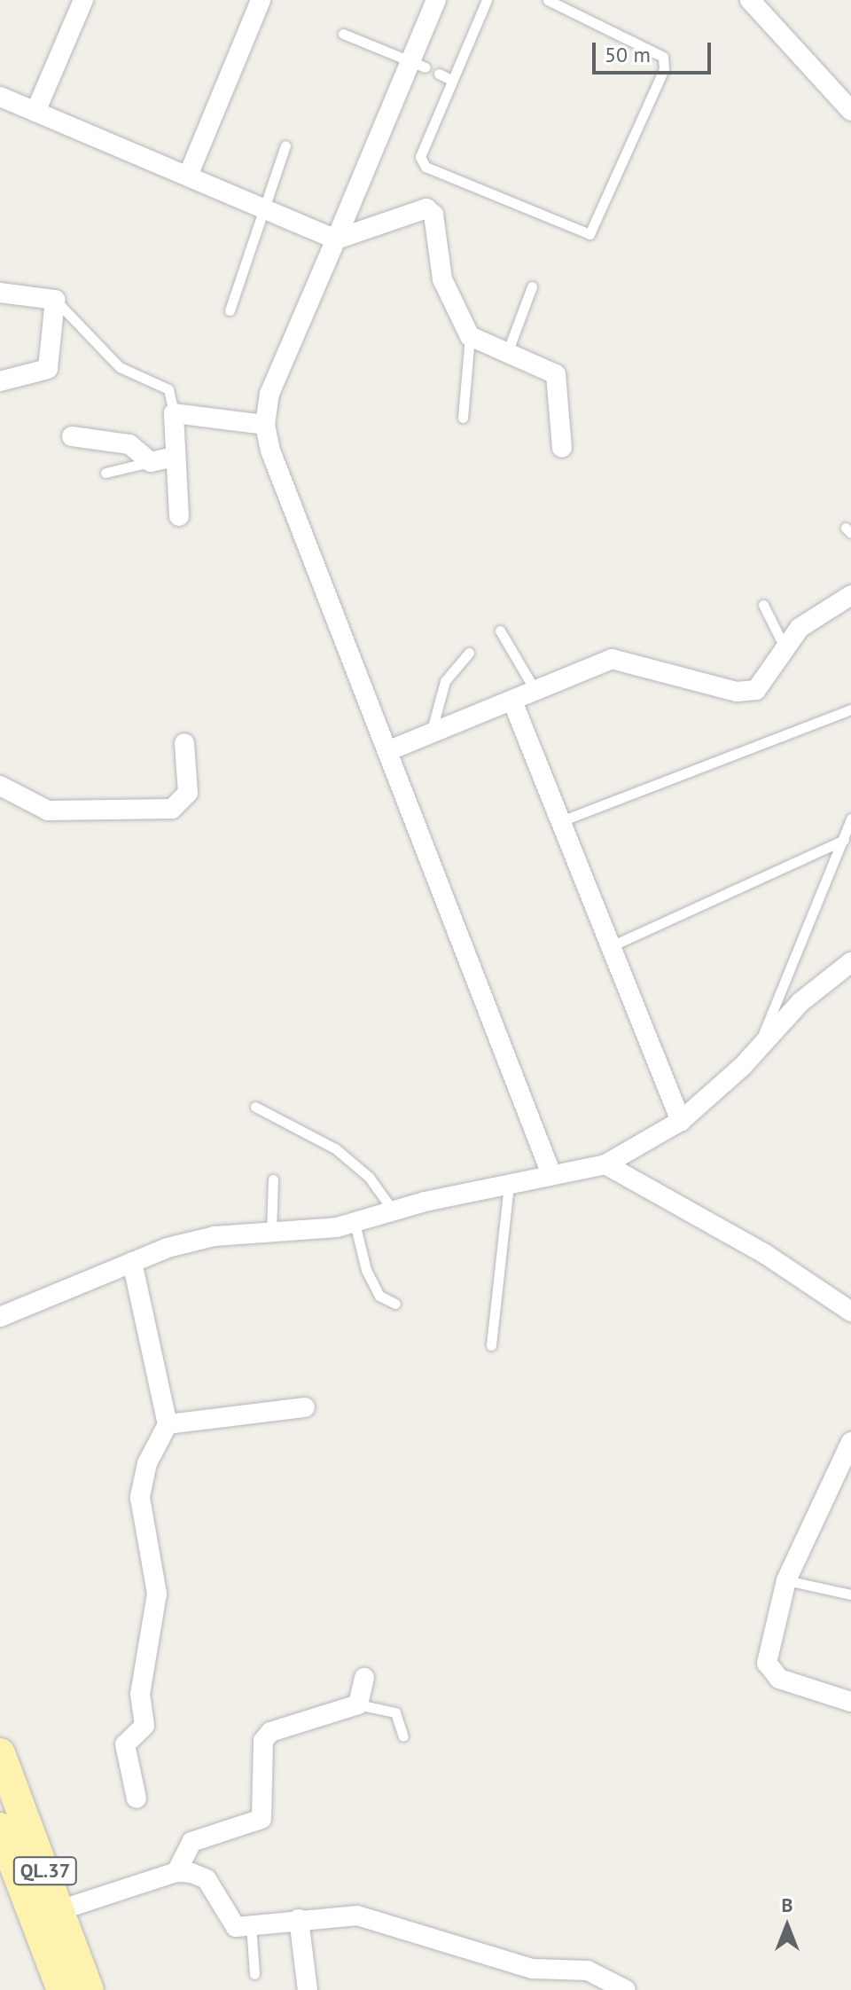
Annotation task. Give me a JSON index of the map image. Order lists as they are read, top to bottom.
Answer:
{
  "streets": {
    "main road": ["QL.37"]
  },
  "scale_bar": "50 m",
  "north": "top"
}
